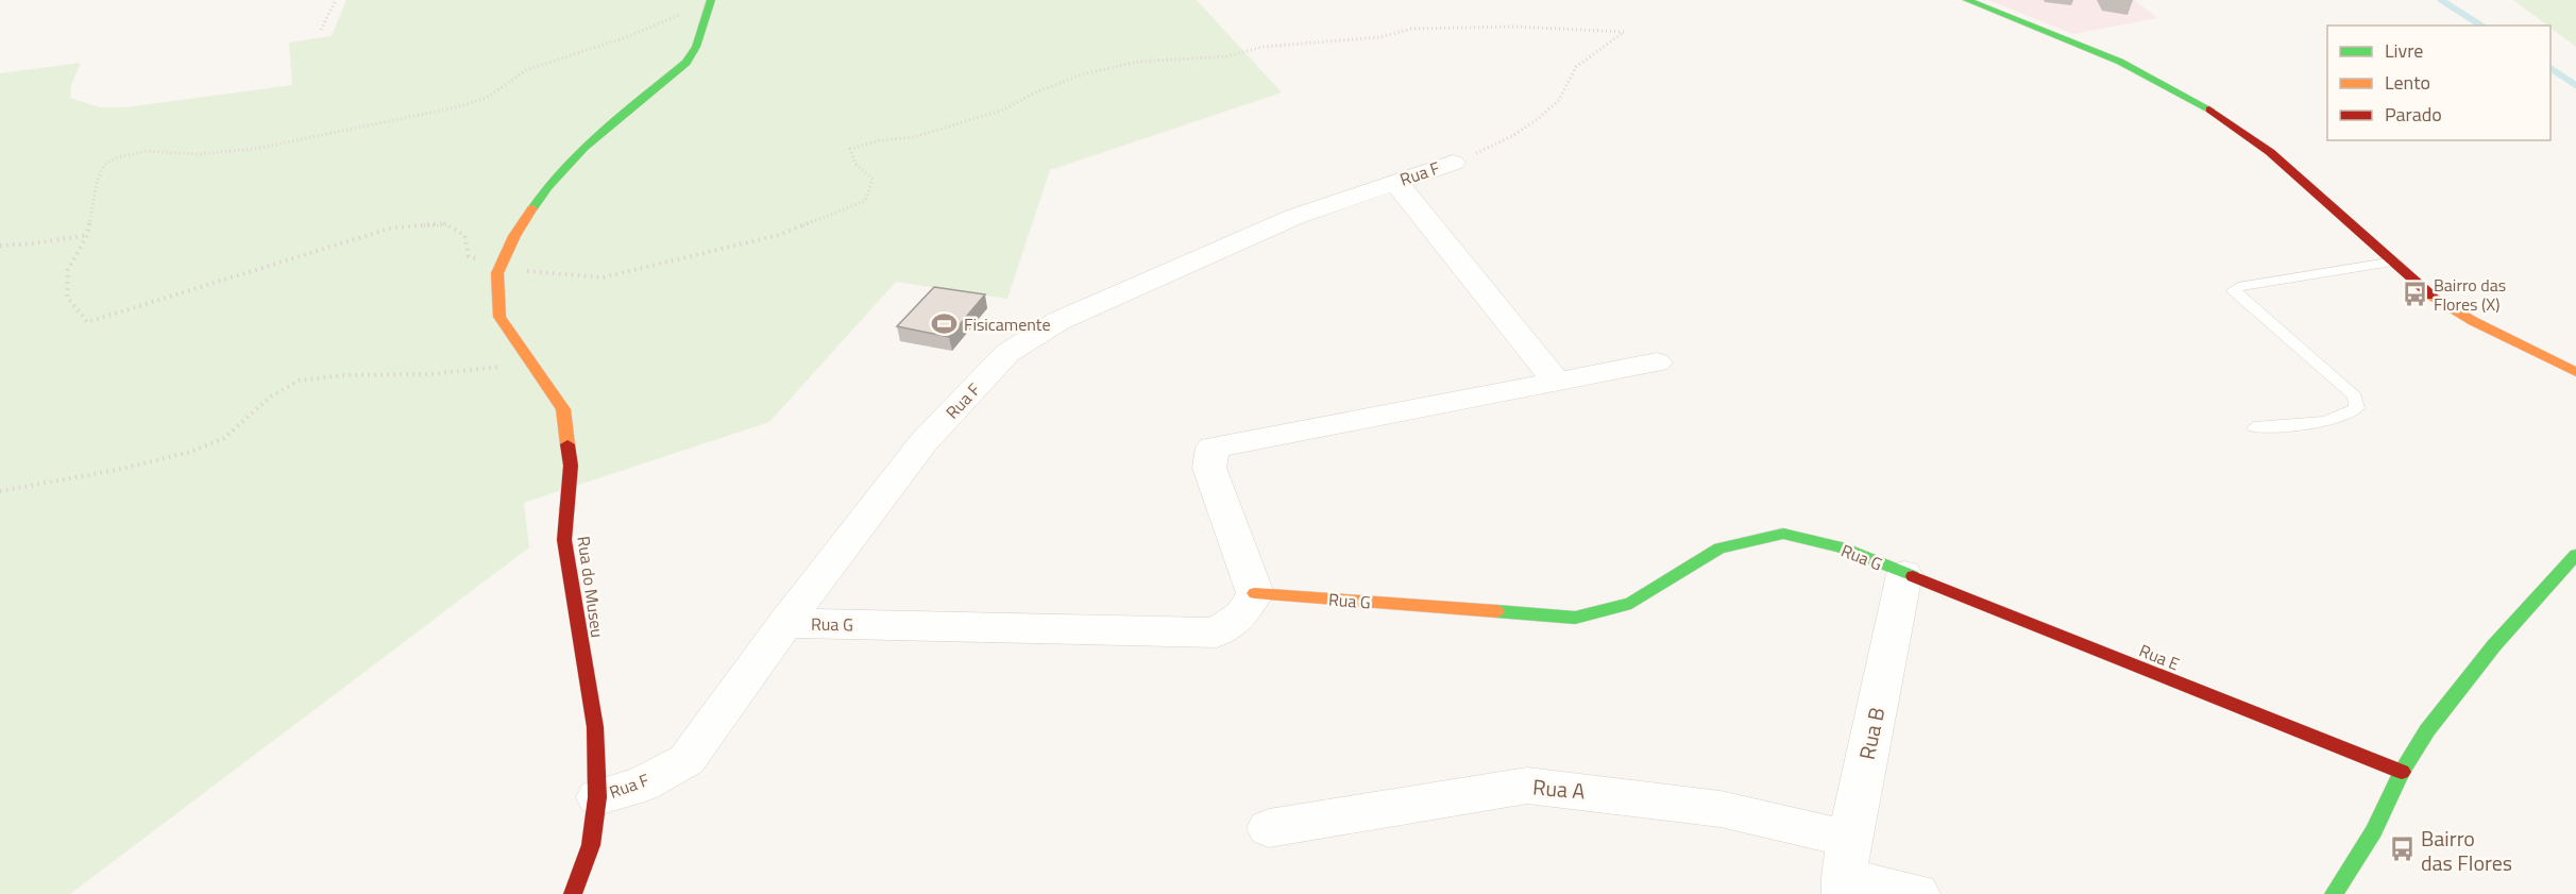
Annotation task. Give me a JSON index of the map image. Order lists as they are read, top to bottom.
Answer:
{
  "streets": {
    "street": [
      "Rua F",
      "Rua G",
      "Rua do Museu",
      "Rua E",
      "Rua B",
      "Rua A"
    ]
  },
  "crossings": [
    ["Rua F", "Rua G"],
    ["Rua F", "Rua do Museu"],
    ["Rua G", "Rua E"],
    ["Rua G", "Rua B"],
    ["Rua E", "Rua B"],
    ["Rua B", "Rua A"]
  ],
  "places": {
    "bus stop": ["Bairro das Flores (X)", "Bairro das Flores"],
    "sports": ["Fisicamente"]
  },
  "legend": ["Livre", "Lento", "Parado"]
}
